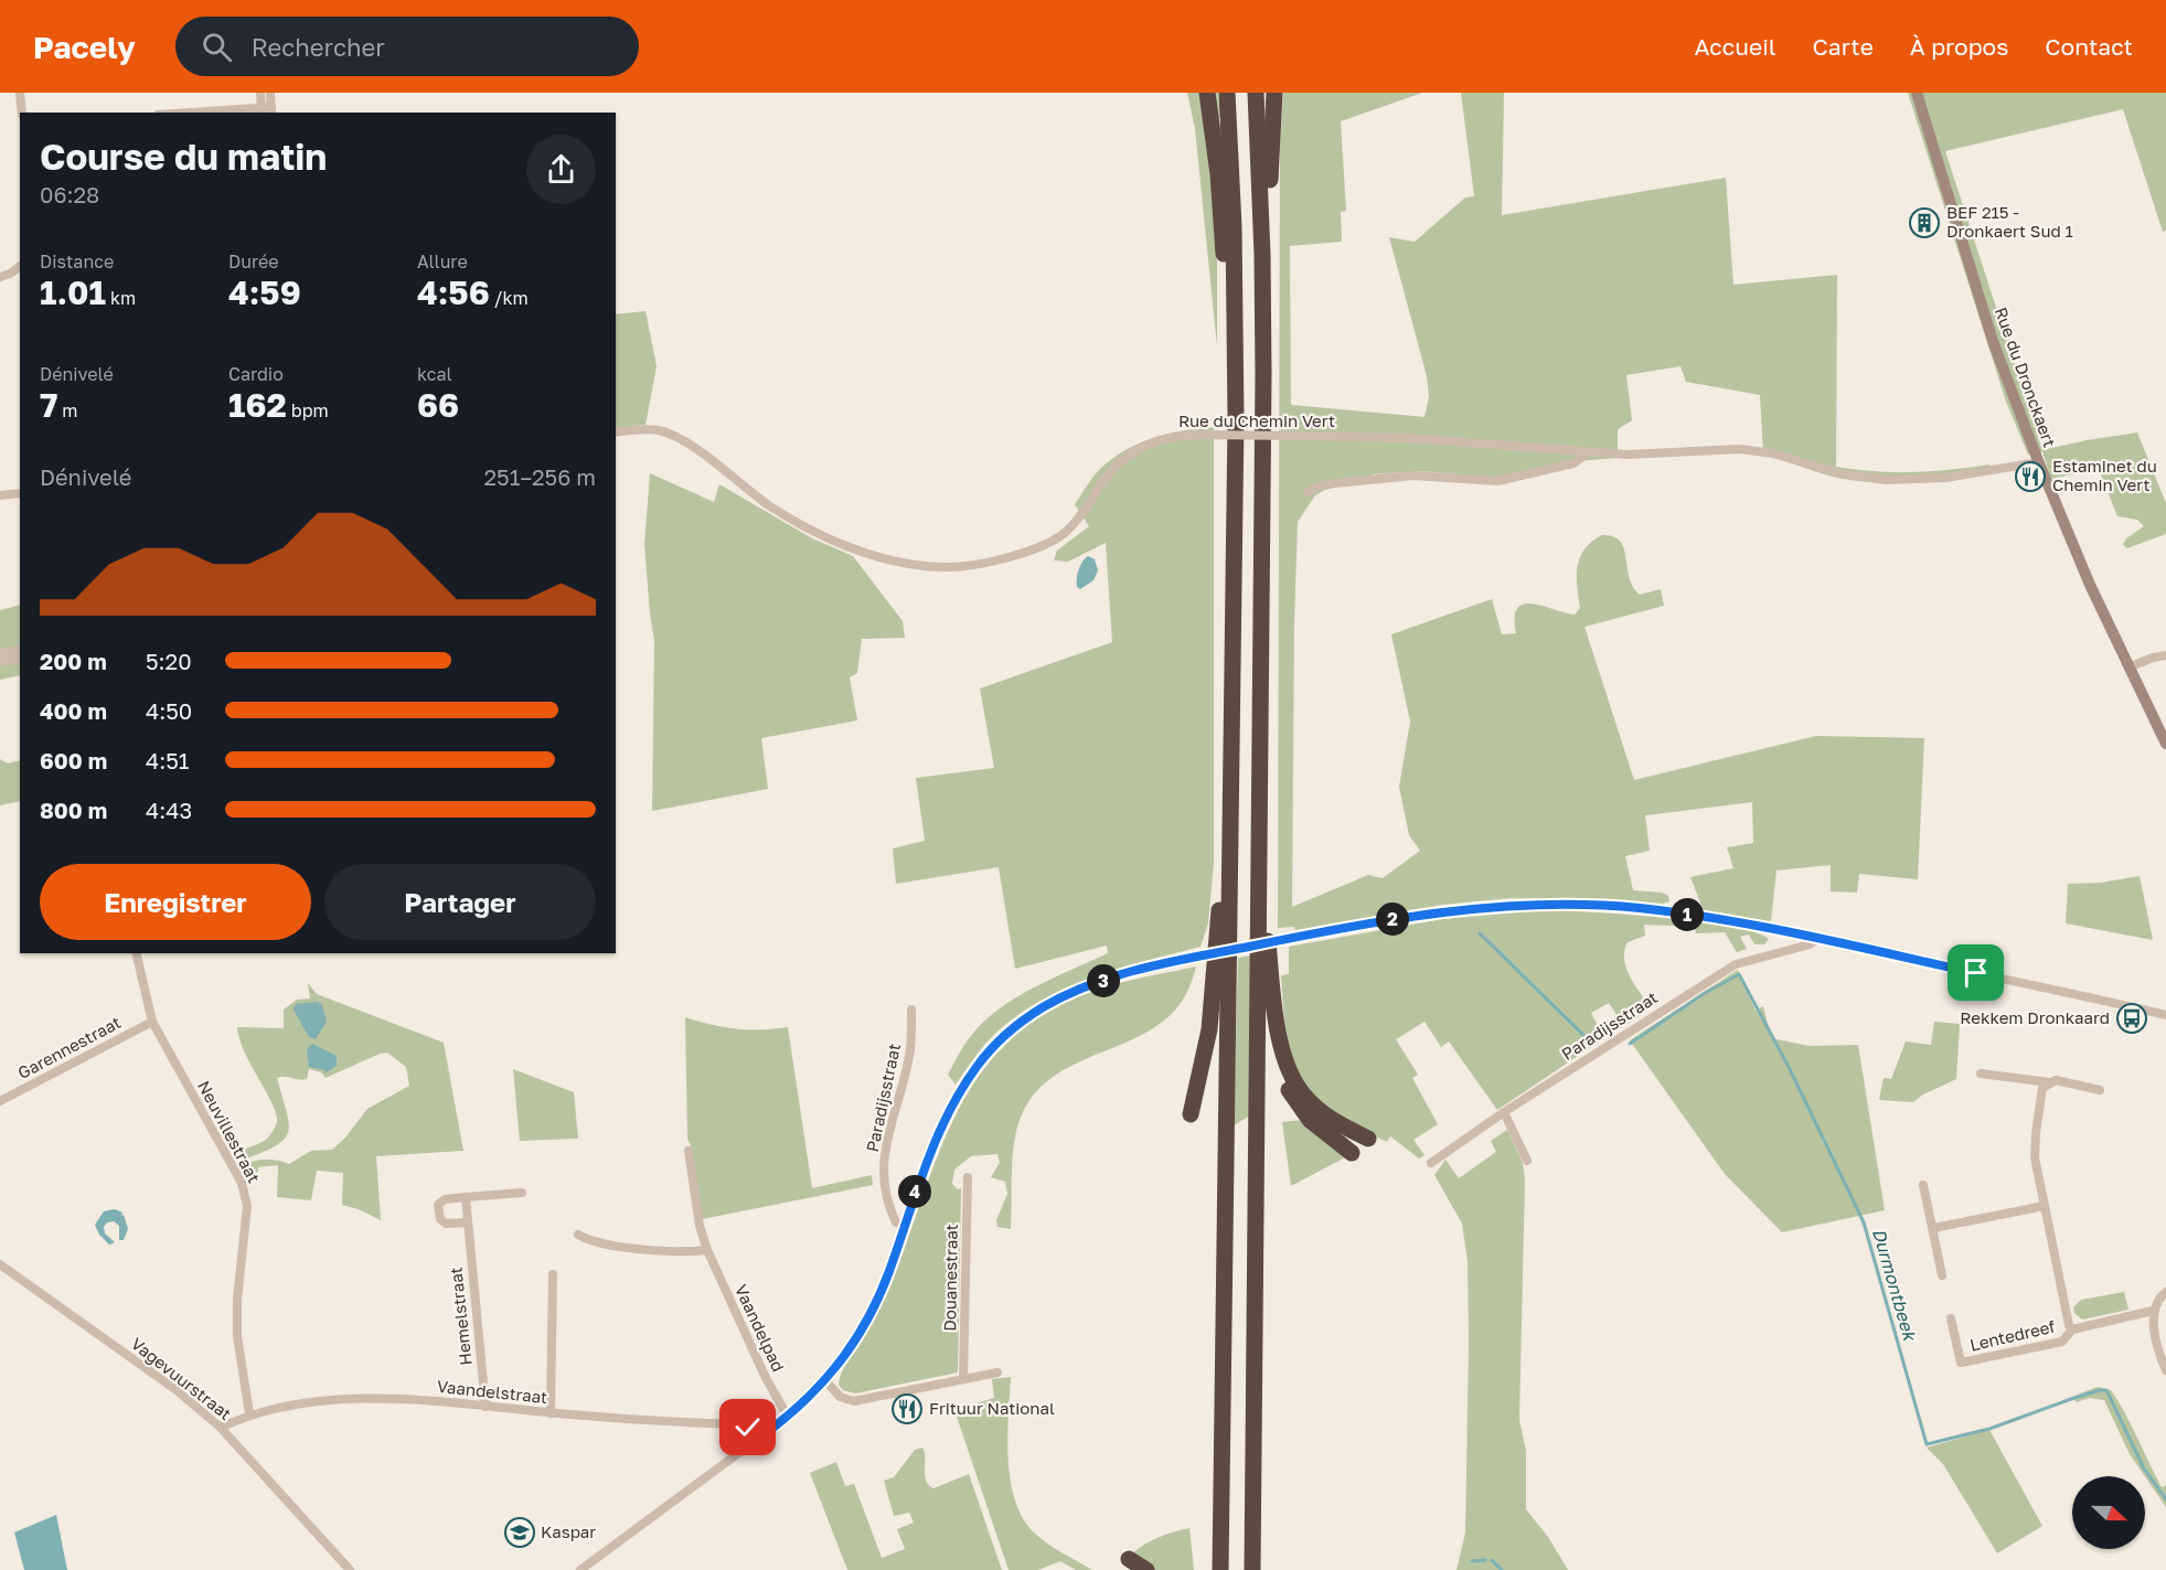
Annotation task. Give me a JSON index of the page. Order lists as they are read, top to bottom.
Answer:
{
  "streets": {
    "main road": ["Rue du Dronckaert"],
    "street": [
      "Rue du Chemin Vert",
      "Paradijsstraat",
      "Garennestraat",
      "Neuvillestraat",
      "Douanestraat",
      "Hemelstraat",
      "Vaandelpad",
      "Lentedreef",
      "Vagevuurstraat",
      "Vaandelstraat"
    ]
  },
  "crossings": [
    ["Rue du Dronckaert", "Rue du Chemin Vert"],
    ["Garennestraat", "Neuvillestraat"],
    ["Neuvillestraat", "Vaandelstraat"],
    ["Hemelstraat", "Vaandelstraat"],
    ["Vagevuurstraat", "Vaandelstraat"]
  ],
  "water": ["Durmontbeek"],
  "places": {
    "building": ["BEF 215 - Dronkaert Sud 1"],
    "restaurant": ["Estaminet du Chemin Vert", "Frituur National"],
    "bus stop": ["Rekkem Dronkaard"],
    "school or university": ["Kaspar"]
  },
  "north": "right",
  "page": {
    "header": "Pacely",
    "search": "Rechercher",
    "nav": [
      "Accueil",
      "Carte",
      "À propos",
      "Contact"
    ],
    "heading": ["Course du matin", "06:28"],
    "stats": [
      ["Distance", "1.01 km"],
      ["Durée", "4:59"],
      ["Allure", "4:56 /km"],
      ["Dénivelé", "7 m"],
      ["Cardio", "162 bpm"],
      ["kcal", "66"]
    ],
    "chart": ["Dénivelé", "251–256 m"],
    "list": [
      {
        "name": "200 m",
        "note": "5:20"
      },
      {
        "name": "400 m",
        "note": "4:50"
      },
      {
        "name": "600 m",
        "note": "4:51"
      },
      {
        "name": "800 m",
        "note": "4:43"
      }
    ],
    "buttons": ["Enregistrer", "Partager"],
    "pins": [
      "1",
      "2",
      "3",
      "4"
    ]
  }
}
